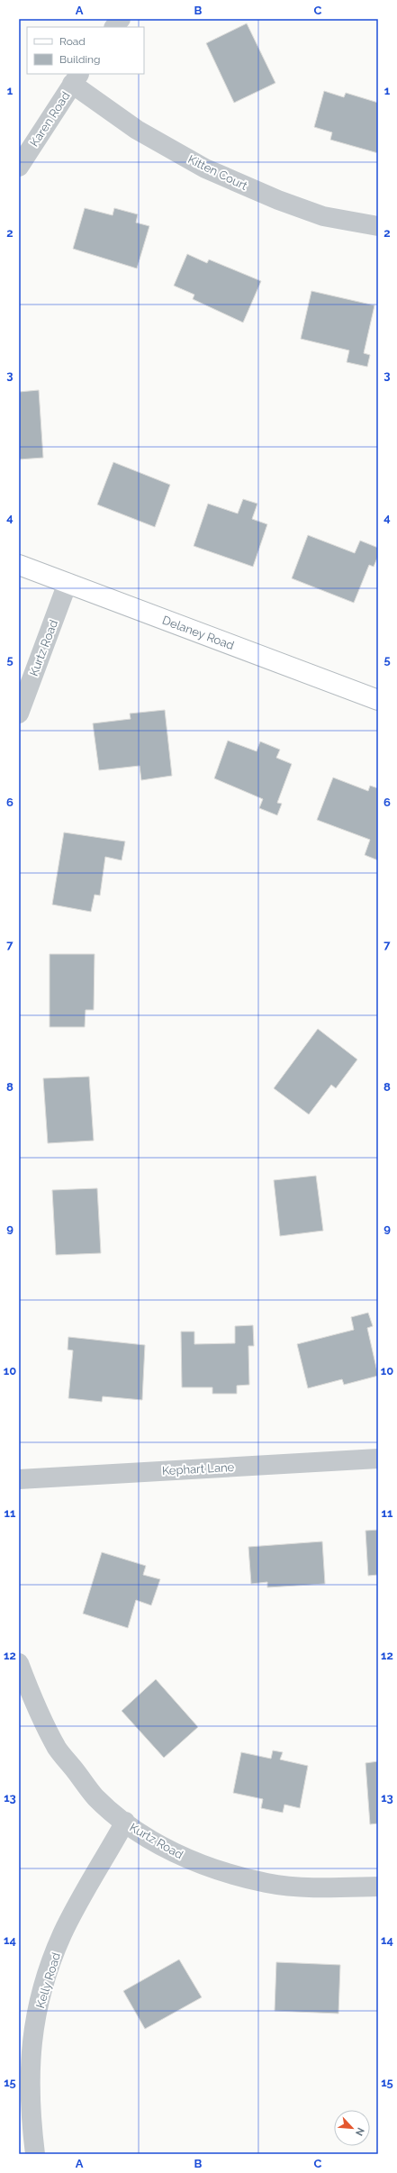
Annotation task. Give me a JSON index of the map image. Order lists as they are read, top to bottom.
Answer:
{
  "streets": {
    "street": [
      "Karen Road",
      "Kitten Court",
      "Delaney Road",
      "Kurtz Road",
      "Kephart Lane",
      "Kelly Road"
    ]
  },
  "crossings": [
    ["Karen Road", "Kitten Court"],
    ["Delaney Road", "Kurtz Road"],
    ["Kurtz Road", "Kelly Road"]
  ],
  "legend": ["Road", "Building"],
  "north": "bottom right",
  "grid": {
    "columns": ["A", "B", "C"],
    "rows": [
      "1",
      "2",
      "3",
      "4",
      "5",
      "6",
      "7",
      "8",
      "9",
      "10",
      "11",
      "12",
      "13",
      "14",
      "15"
    ]
  }
}
